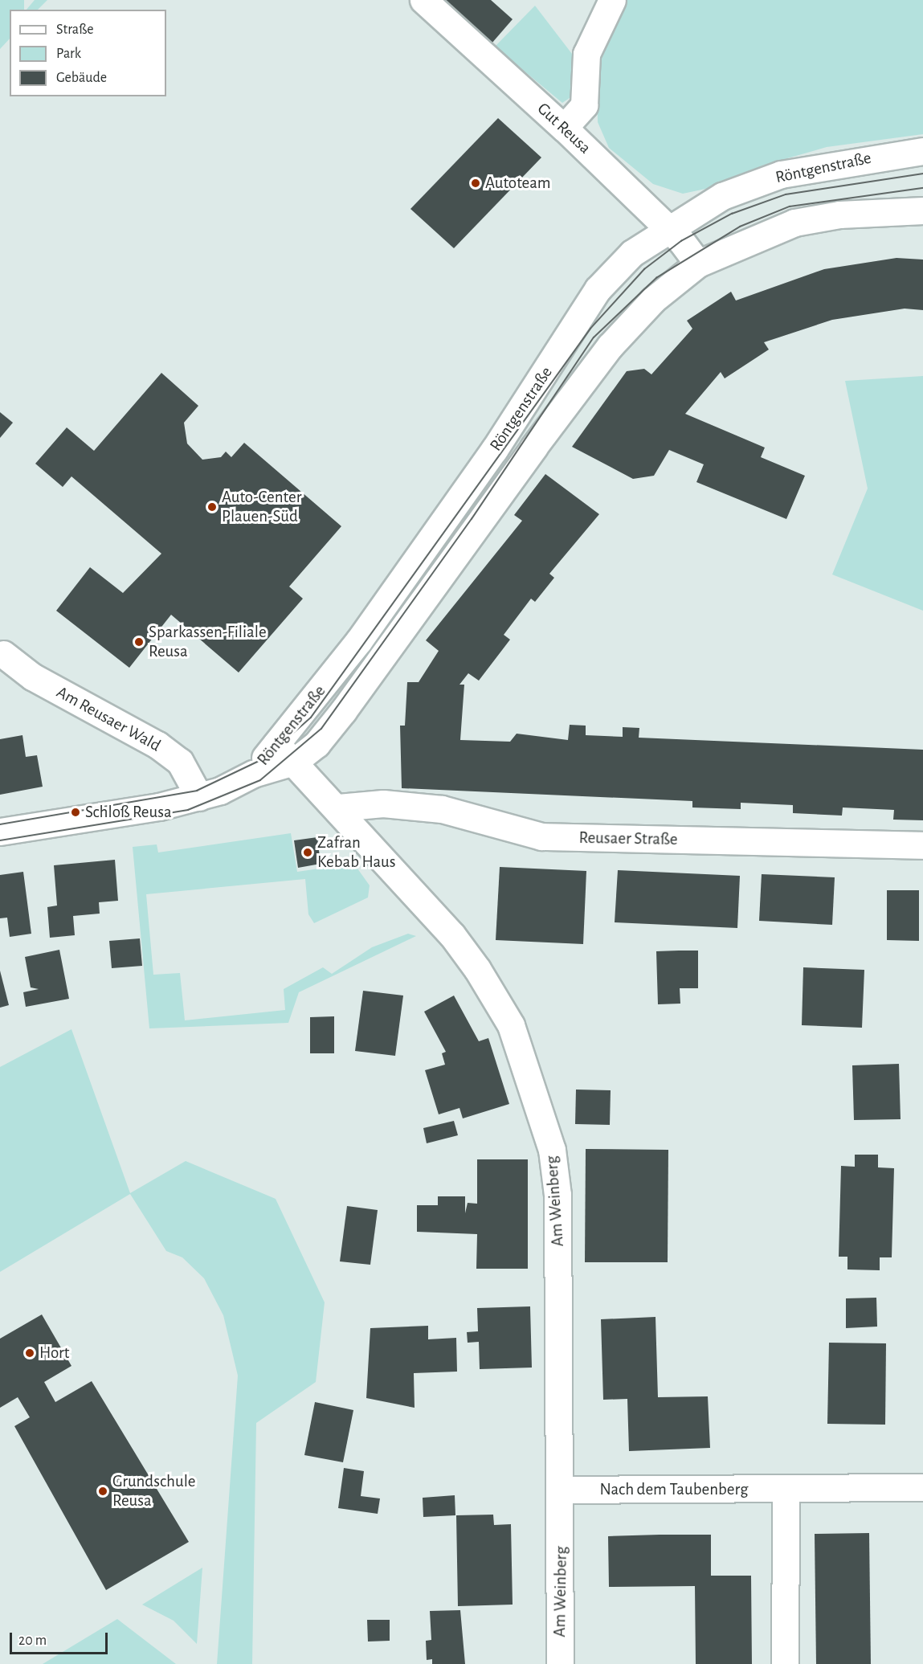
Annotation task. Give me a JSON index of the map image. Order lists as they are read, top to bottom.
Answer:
{
  "streets": {
    "street": [
      "Gut Reusa",
      "Röntgenstraße",
      "Am Reusaer Wald",
      "Reusaer Straße",
      "Am Weinberg",
      "Nach dem Taubenberg"
    ]
  },
  "crossings": [
    ["Gut Reusa", "Röntgenstraße"],
    ["Röntgenstraße", "Am Reusaer Wald"],
    ["Röntgenstraße", "Am Weinberg"],
    ["Reusaer Straße", "Am Weinberg"],
    ["Am Weinberg", "Nach dem Taubenberg"]
  ],
  "places": [
    "Autoteam",
    "Auto-Center Plauen-Süd",
    "Sparkassen-Filiale Reusa",
    "Schloß Reusa",
    "Zafran Kebab Haus",
    "Hort",
    "Grundschule Reusa"
  ],
  "legend": ["Straße", "Park", "Gebäude"],
  "scale_bar": "20 m"
}
